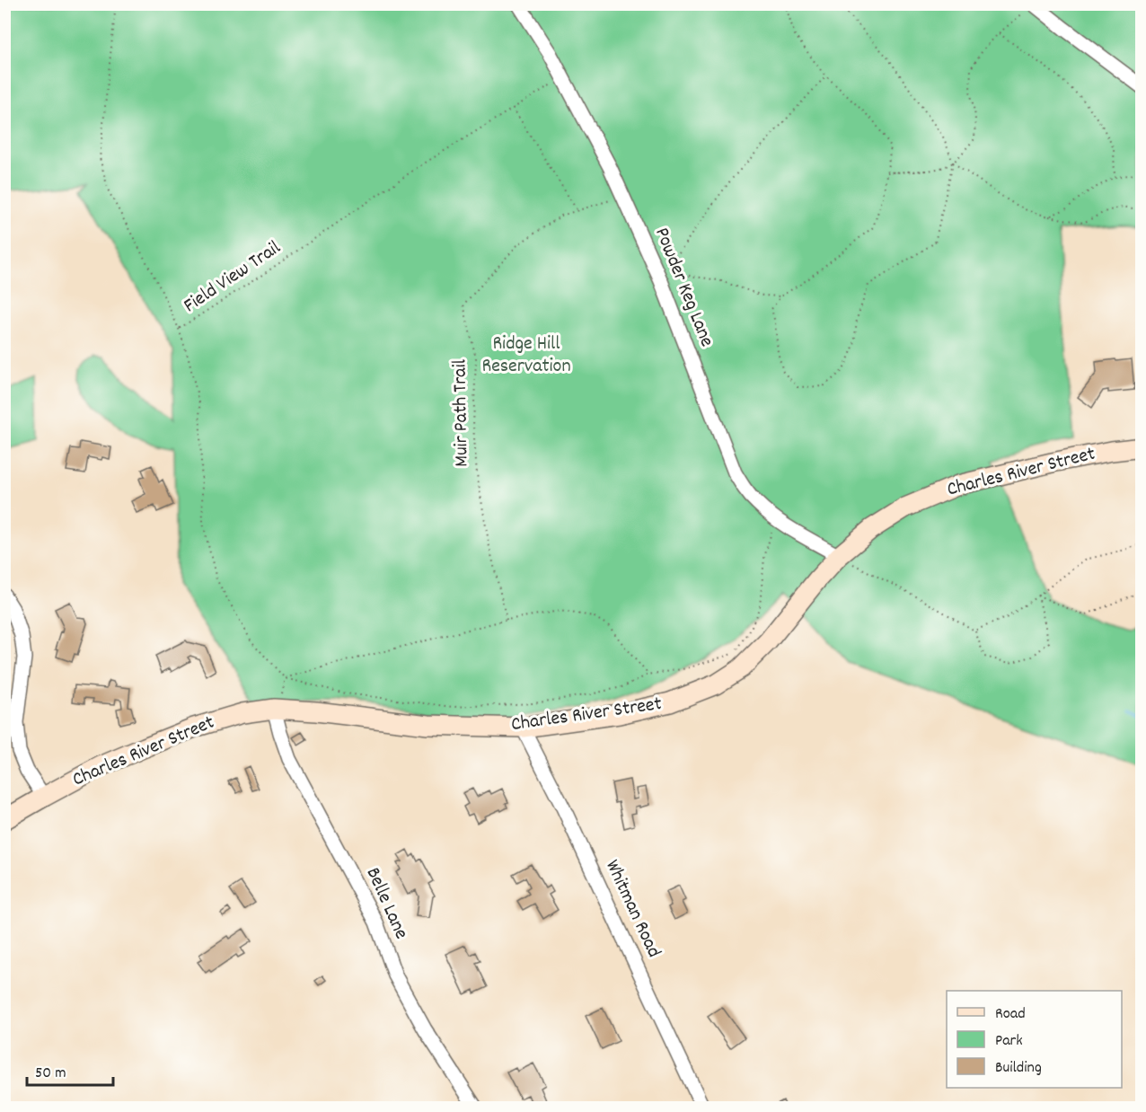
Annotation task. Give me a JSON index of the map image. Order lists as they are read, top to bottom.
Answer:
{
  "streets": {
    "street": [
      "Powder Keg Lane",
      "Charles River Street",
      "Belle Lane",
      "Whitman Road"
    ],
    "path": ["Field View Trail", "Muir Path Trail"]
  },
  "crossings": [
    ["Field View Trail", "Powder Keg Lane"],
    ["Powder Keg Lane", "Muir Path Trail"],
    ["Powder Keg Lane", "Charles River Street"],
    ["Charles River Street", "Belle Lane"],
    ["Charles River Street", "Whitman Road"]
  ],
  "parks": ["Ridge Hill Reservation"],
  "legend": ["Road", "Park", "Building"],
  "scale_bar": "50 m"
}
